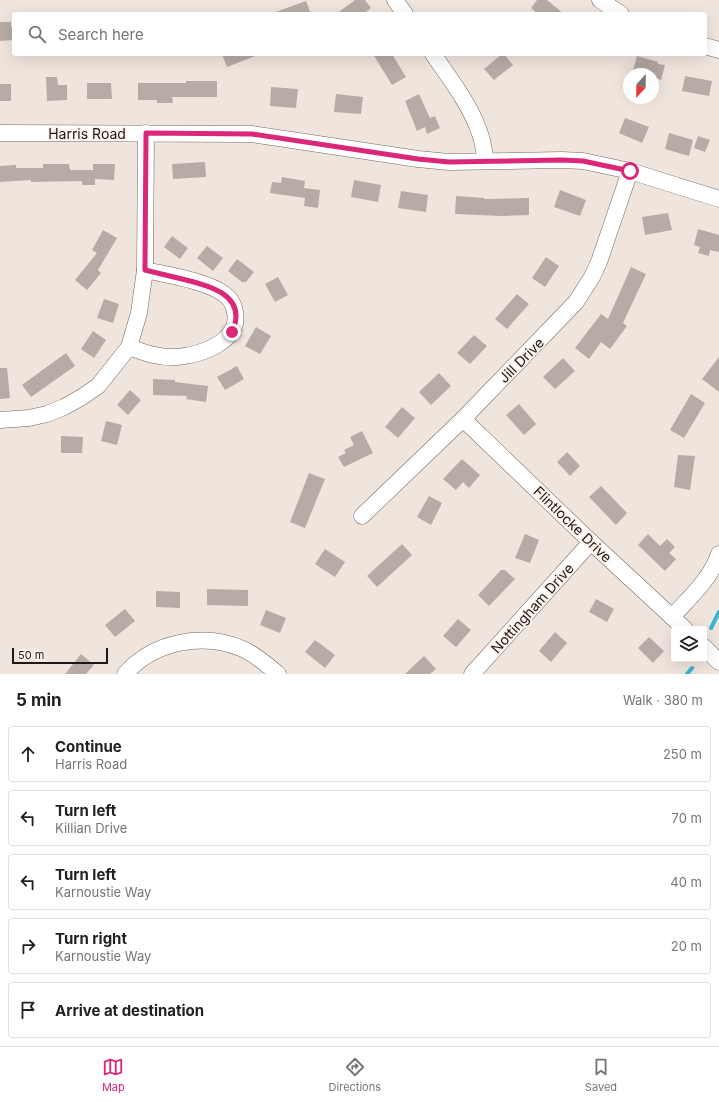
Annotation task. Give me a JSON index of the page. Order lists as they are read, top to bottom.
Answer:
{
  "streets": {
    "street": [
      "Harris Road",
      "Jill Drive",
      "Flintlocke Drive",
      "Nottingham Drive"
    ]
  },
  "crossings": [
    ["Harris Road", "Jill Drive"],
    ["Jill Drive", "Flintlocke Drive"],
    ["Flintlocke Drive", "Nottingham Drive"]
  ],
  "scale_bar": "50 m",
  "north": "bottom",
  "page": {
    "search": "Search here",
    "scale": "50 m",
    "heading": ["5 min", "Walk · 380 m"],
    "list": [
      ["Continue", "Harris Road", "250 m"],
      ["Turn left", "Killian Drive", "70 m"],
      ["Turn left", "Karnoustie Way", "40 m"],
      ["Turn right", "Karnoustie Way", "20 m"],
      "Arrive at destination"
    ],
    "nav": ["Map", "Directions", "Saved"]
  }
}
